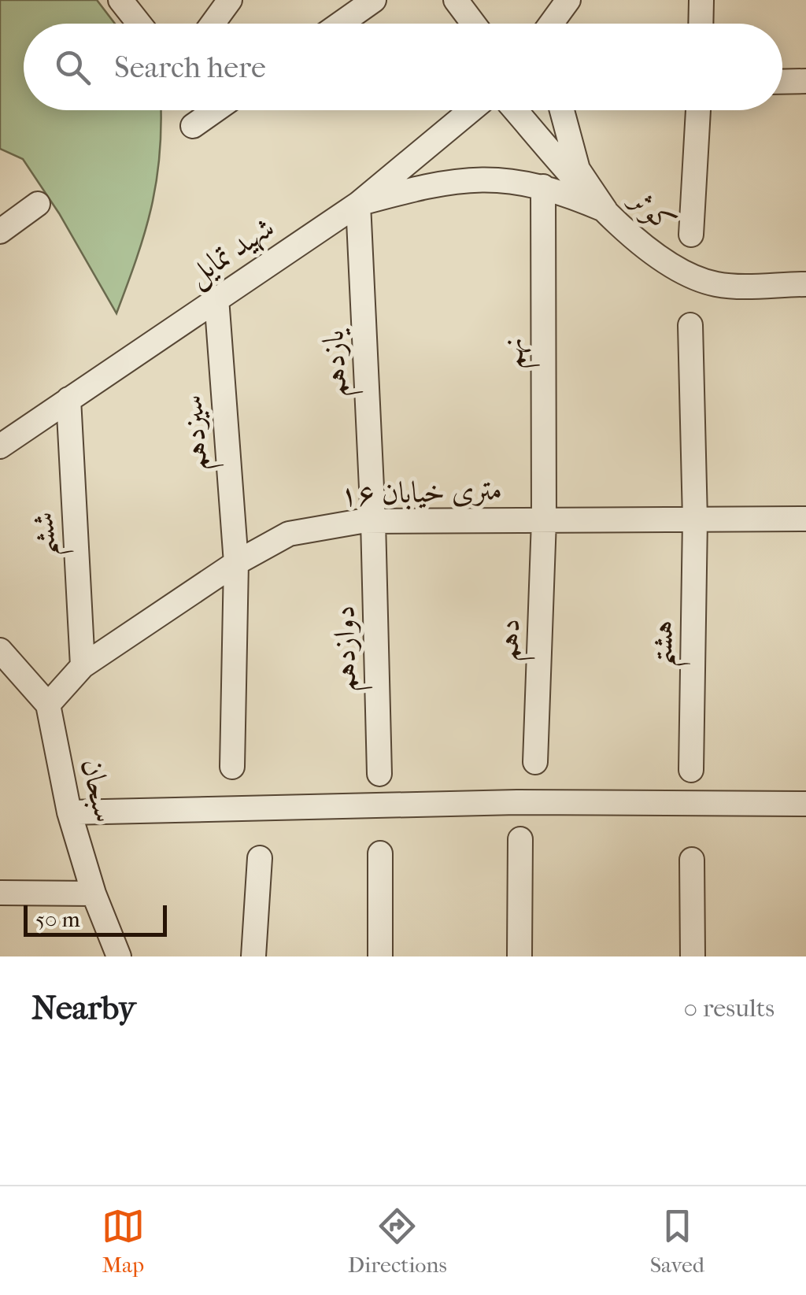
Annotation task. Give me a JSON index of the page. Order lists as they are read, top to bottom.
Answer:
{
  "streets": {
    "street": [
      "کوثر",
      "شهید تمایل",
      "نهم",
      "یازدهم",
      "سیزدهم",
      "۱۶ متری خیابان",
      "ششم",
      "دهم",
      "هشتم",
      "دوازدهم",
      "سبحان"
    ]
  },
  "crossings": [
    ["شهید تمایل", "یازدهم"],
    ["شهید تمایل", "سیزدهم"],
    ["شهید تمایل", "ششم"],
    ["نهم", "۱۶ متری خیابان"],
    ["نهم", "دهم"],
    ["یازدهم", "۱۶ متری خیابان"],
    ["یازدهم", "دوازدهم"],
    ["سیزدهم", "۱۶ متری خیابان"],
    ["۱۶ متری خیابان", "ششم"],
    ["۱۶ متری خیابان", "دهم"],
    ["۱۶ متری خیابان", "هشتم"],
    ["۱۶ متری خیابان", "دوازدهم"],
    ["۱۶ متری خیابان", "سبحان"]
  ],
  "scale_bar": "50 m",
  "page": {
    "search": "Search here",
    "scale": "50 m",
    "heading": ["Nearby", "0 results"],
    "nav": ["Map", "Directions", "Saved"]
  }
}
